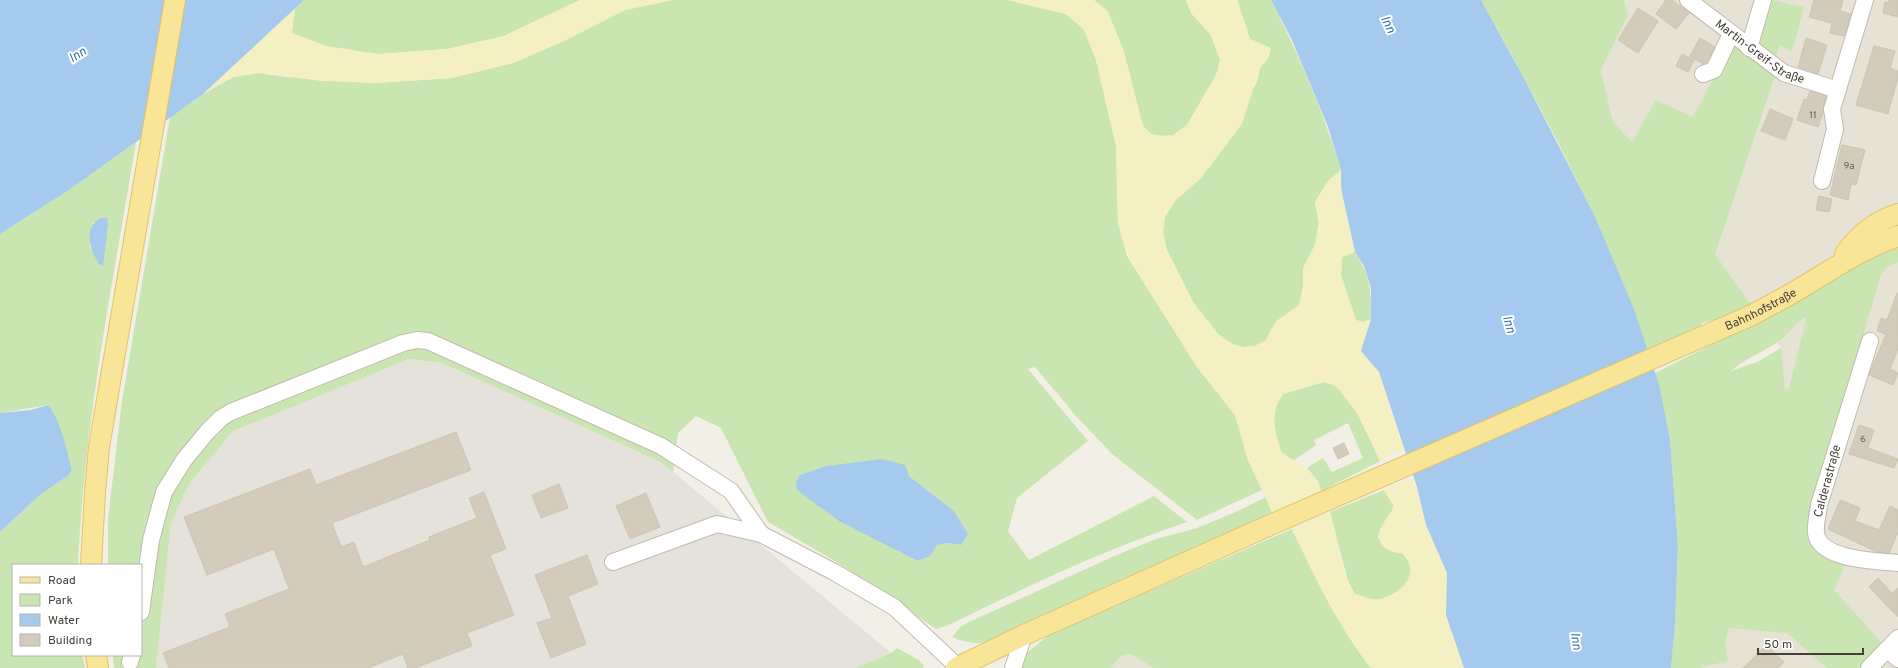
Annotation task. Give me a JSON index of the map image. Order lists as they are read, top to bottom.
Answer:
{
  "streets": {
    "main road": ["Bahnhofstraße"],
    "street": ["Martin-Greif-Straße", "Calderastraße"]
  },
  "water": ["Inn"],
  "house_numbers": ["11", "9a", "6"],
  "legend": [
    "Road",
    "Park",
    "Water",
    "Building"
  ],
  "scale_bar": "50 m"
}
